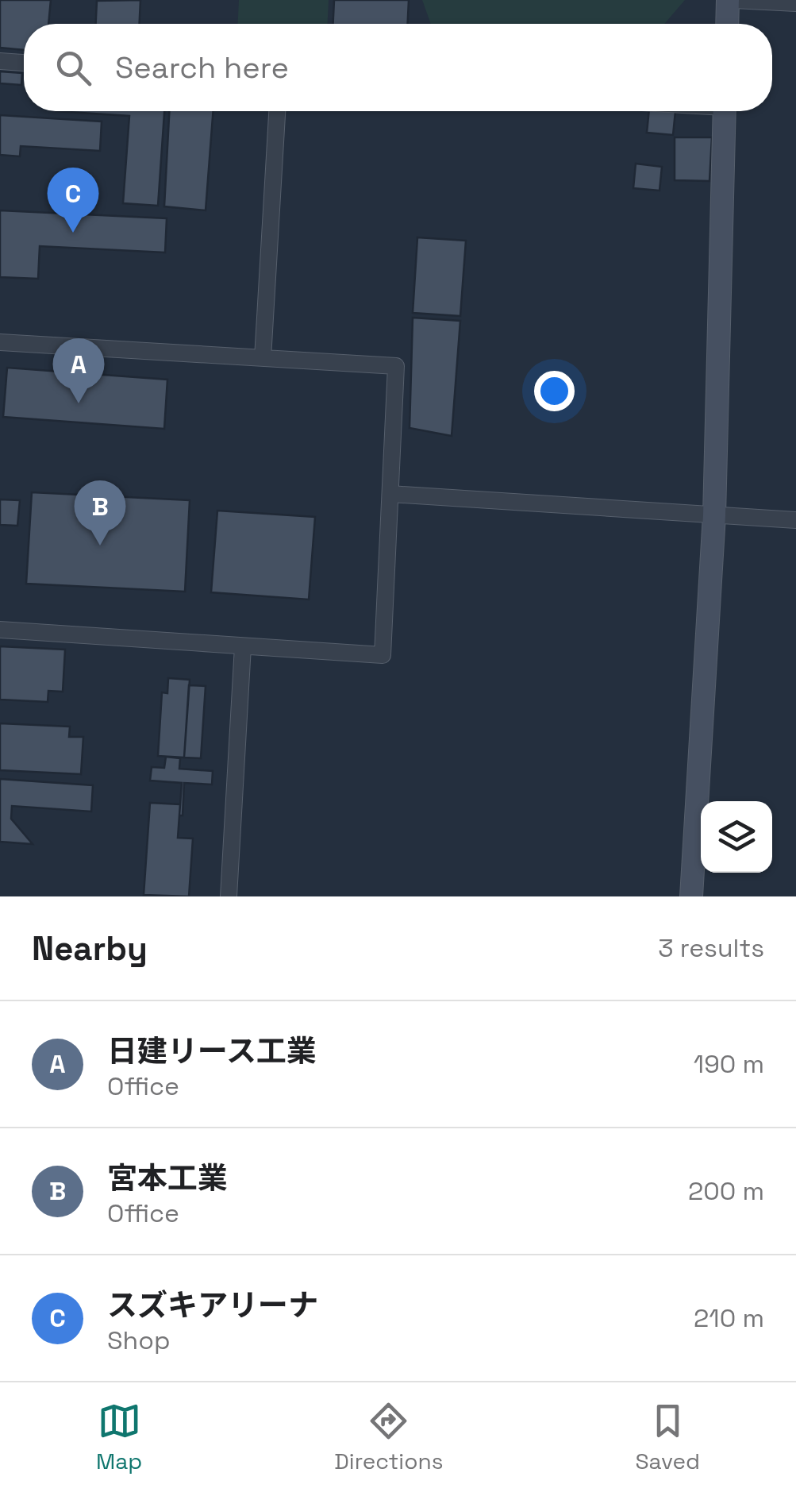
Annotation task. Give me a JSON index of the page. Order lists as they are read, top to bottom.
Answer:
{
  "page": {
    "search": "Search here",
    "pins": ["C", "A", "B"],
    "heading": ["Nearby", "3 results"],
    "list": [
      {
        "mark": "A",
        "name": "日建リース工業",
        "note": "Office",
        "value": "190 m"
      },
      {
        "mark": "B",
        "name": "宮本工業",
        "note": "Office",
        "value": "200 m"
      },
      {
        "mark": "C",
        "name": "スズキアリーナ",
        "note": "Shop",
        "value": "210 m"
      }
    ],
    "nav": ["Map", "Directions", "Saved"]
  }
}
